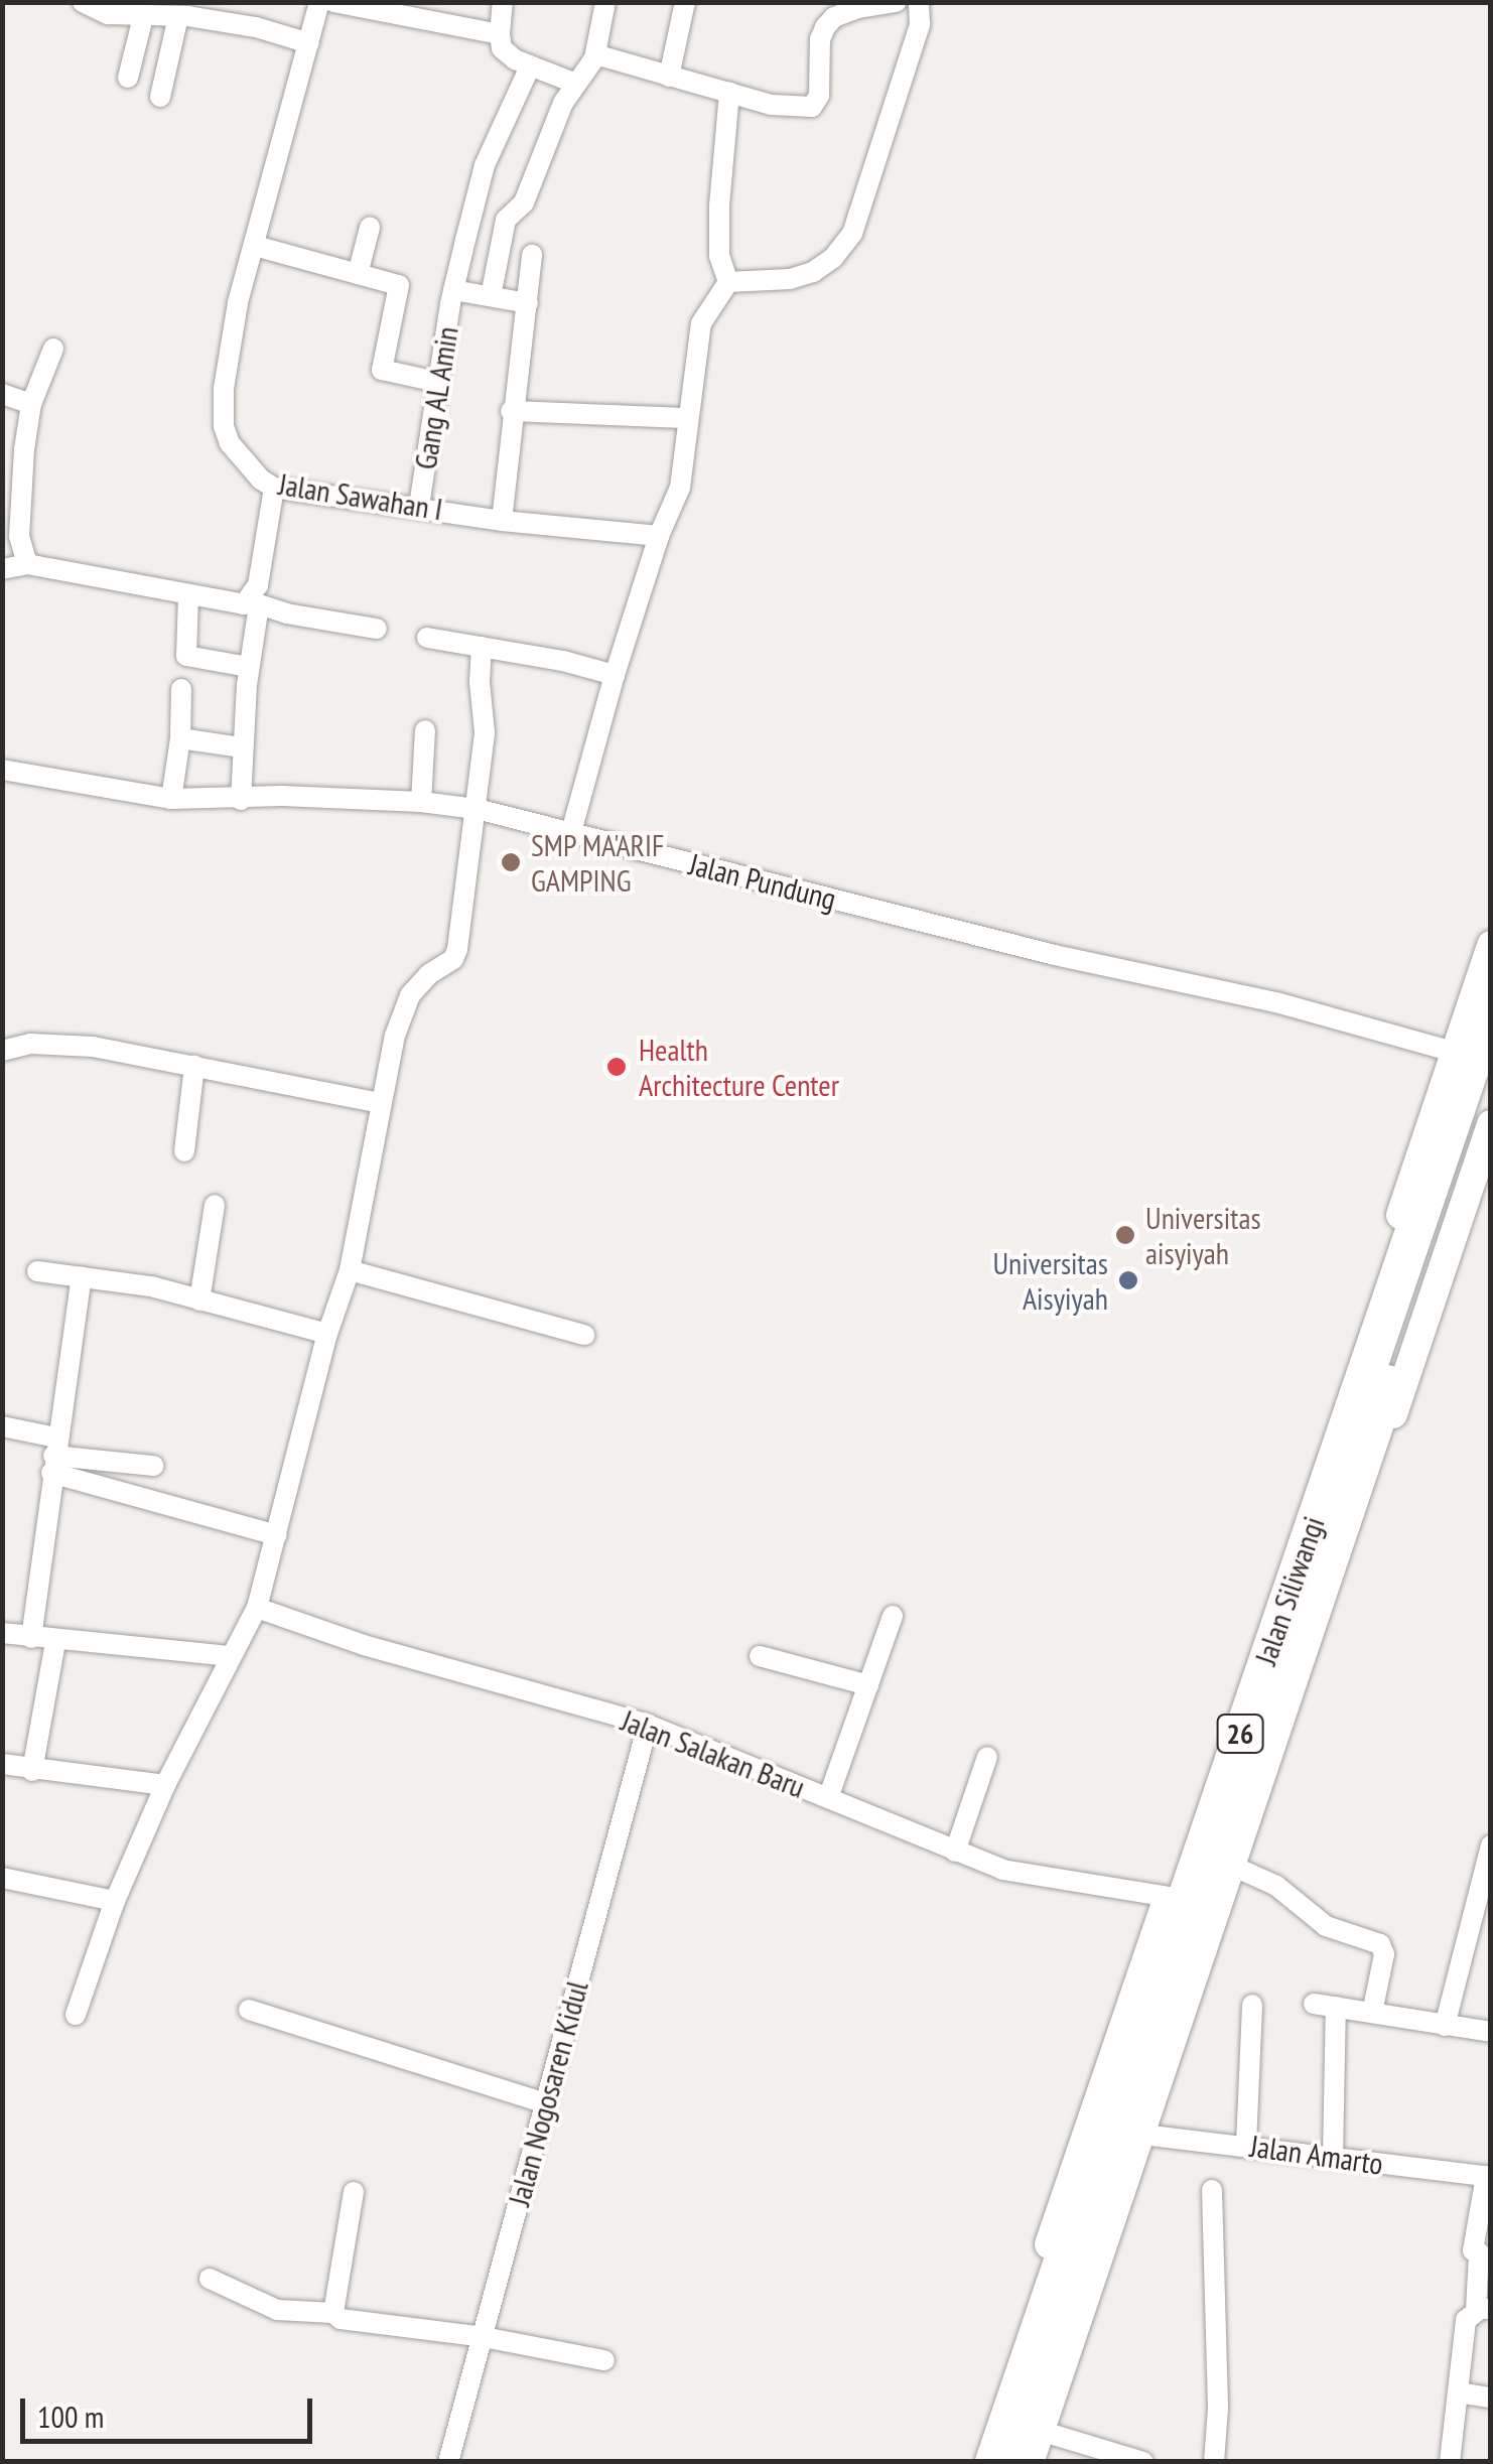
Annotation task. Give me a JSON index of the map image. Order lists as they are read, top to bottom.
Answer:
{
  "streets": {
    "highway": ["Jalan Siliwangi", "26"],
    "street": [
      "Gang AL Amin",
      "Jalan Sawahan I",
      "Jalan Pundung",
      "Jalan Salakan Baru",
      "Jalan Nogosaren Kidul",
      "Jalan Amarto"
    ]
  },
  "crossings": [
    ["Gang AL Amin", "Jalan Sawahan I"],
    ["Jalan Salakan Baru", "Jalan Nogosaren Kidul"]
  ],
  "places": [
    "SMP MA'ARIF GAMPING",
    "Health Architecture Center",
    "Universitas aisyiyah",
    "Universitas Aisyiyah"
  ],
  "scale_bar": "100 m"
}
